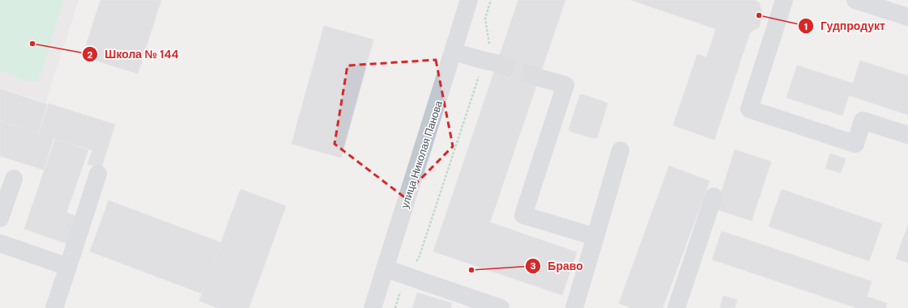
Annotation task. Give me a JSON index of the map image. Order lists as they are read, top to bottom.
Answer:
{
  "streets": {
    "street": ["улица Николая Панова"]
  },
  "places": ["Гудпродукт", "Школа № 144", "Браво"]
}
